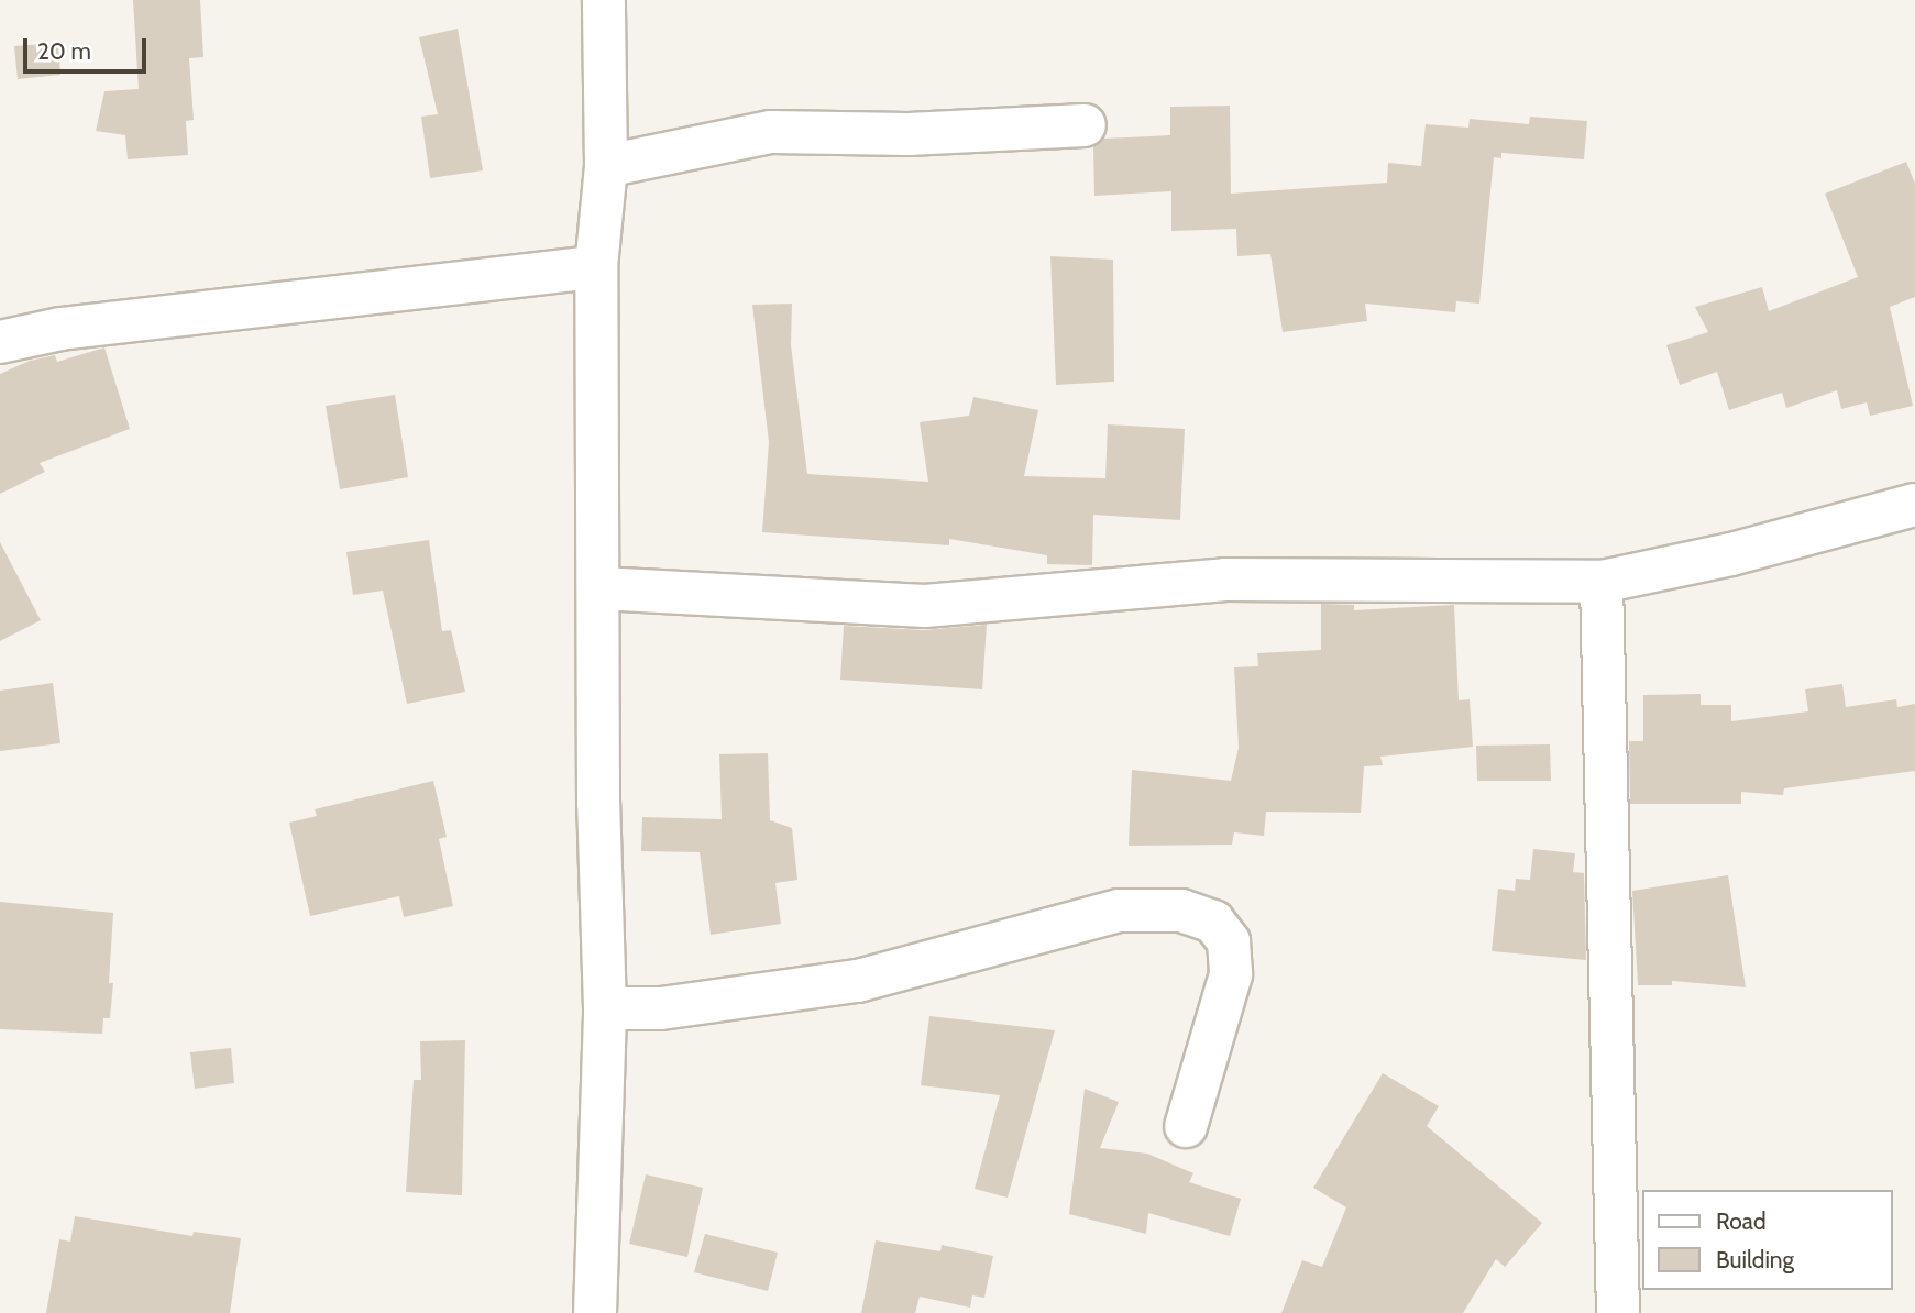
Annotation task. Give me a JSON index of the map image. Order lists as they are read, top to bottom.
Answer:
{
  "legend": ["Road", "Building"],
  "scale_bar": "20 m"
}
